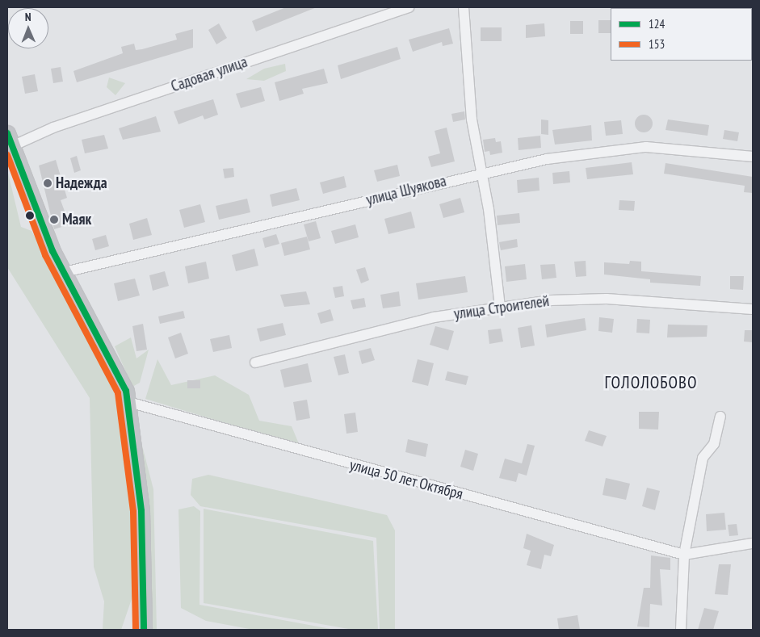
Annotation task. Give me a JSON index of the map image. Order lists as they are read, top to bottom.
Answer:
{
  "streets": {
    "street": [
      "Садовая улица",
      "улица Шуякова",
      "улица Строителей",
      "улица 50 лет Октября"
    ]
  },
  "districts": ["ГОЛОЛОБОВО"],
  "places": ["Надежда", "Маяк"],
  "lines": ["transit line 124", "transit line 153"],
  "legend": ["124", "153"],
  "north": "top"
}
